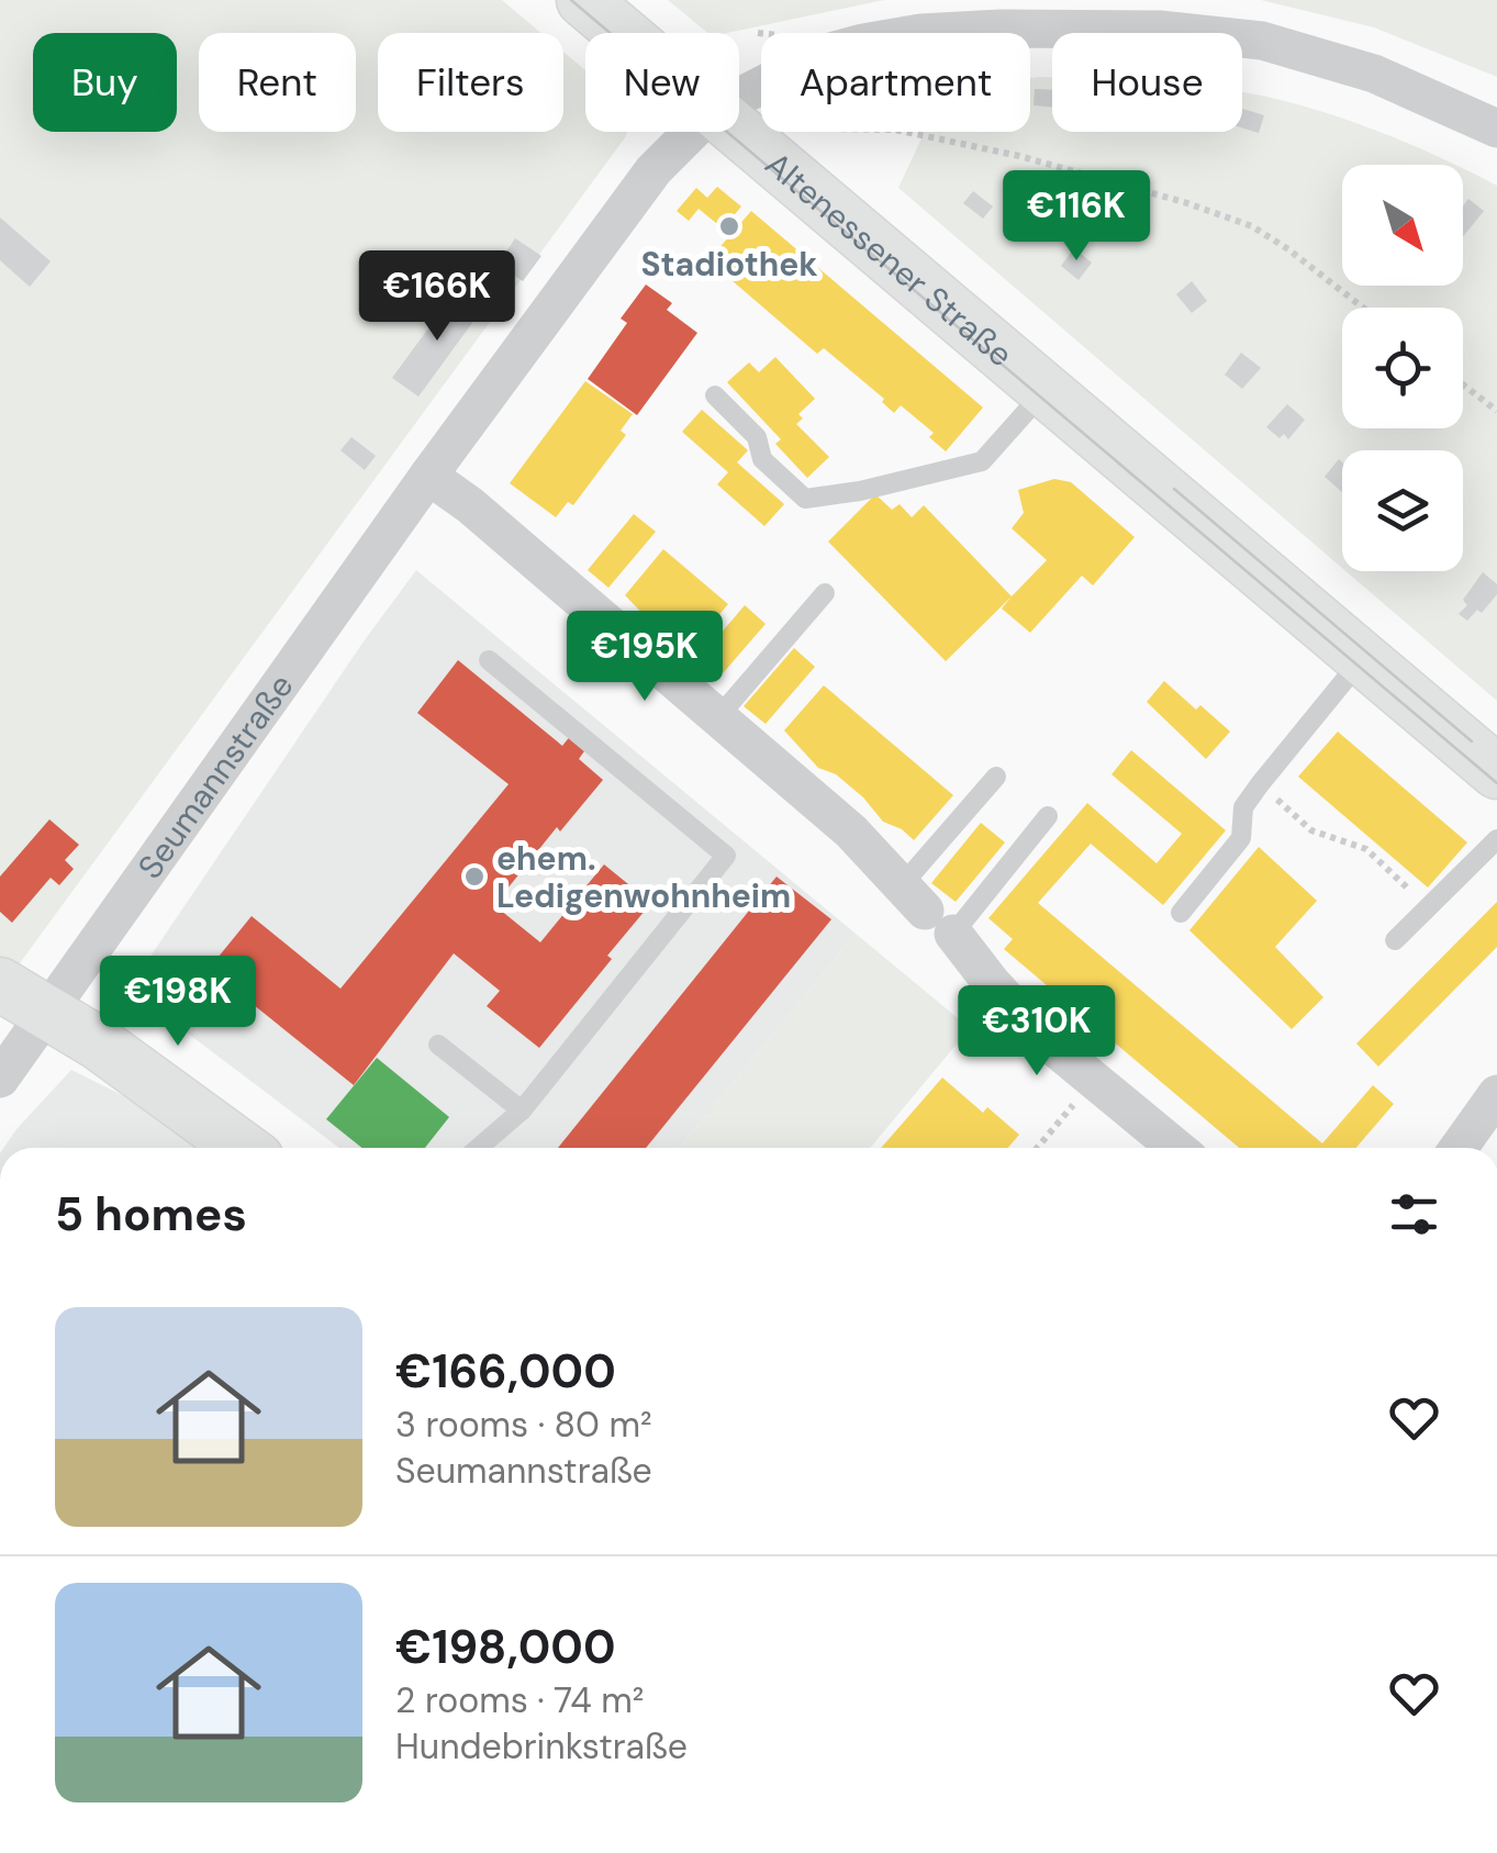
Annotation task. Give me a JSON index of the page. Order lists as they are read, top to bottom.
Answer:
{
  "streets": {
    "main road": ["Altenessener Straße"],
    "street": ["Seumannstraße"]
  },
  "places": ["Stadiothek", "ehem. Ledigenwohnheim"],
  "north": "bottom right",
  "page": {
    "chip": [
      "Buy",
      "Rent",
      "Filters",
      "New",
      "Apartment",
      "House"
    ],
    "price": [
      "€116K",
      "€166K",
      "€195K",
      "€198K",
      "€310K"
    ],
    "heading": "5 homes",
    "list": [
      {
        "name": "€166,000",
        "note": "3 rooms · 80 m² · Seumannstraße"
      },
      {
        "name": "€198,000",
        "note": "2 rooms · 74 m² · Hundebrinkstraße"
      }
    ]
  }
}
